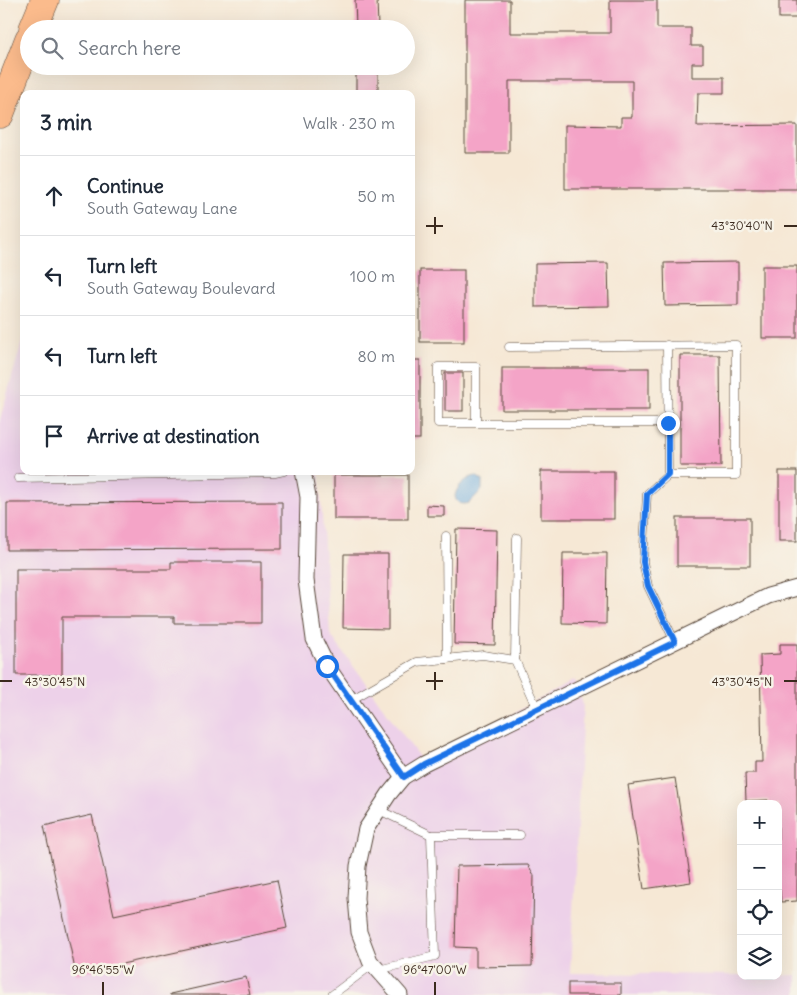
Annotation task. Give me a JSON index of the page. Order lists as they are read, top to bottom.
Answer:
{
  "page": {
    "search": "Search here",
    "heading": ["3 min", "Walk · 230 m"],
    "list": [
      ["Continue", "South Gateway Lane", "50 m"],
      ["Turn left", "South Gateway Boulevard", "100 m"],
      ["Turn left", "80 m"],
      "Arrive at destination"
    ],
    "map_buttons": ["+", "−"]
  },
  "coordinates": [
    "43°30'40\"N",
    "43°30'45\"N",
    "96°46'55\"W",
    "96°47'00\"W"
  ]
}
